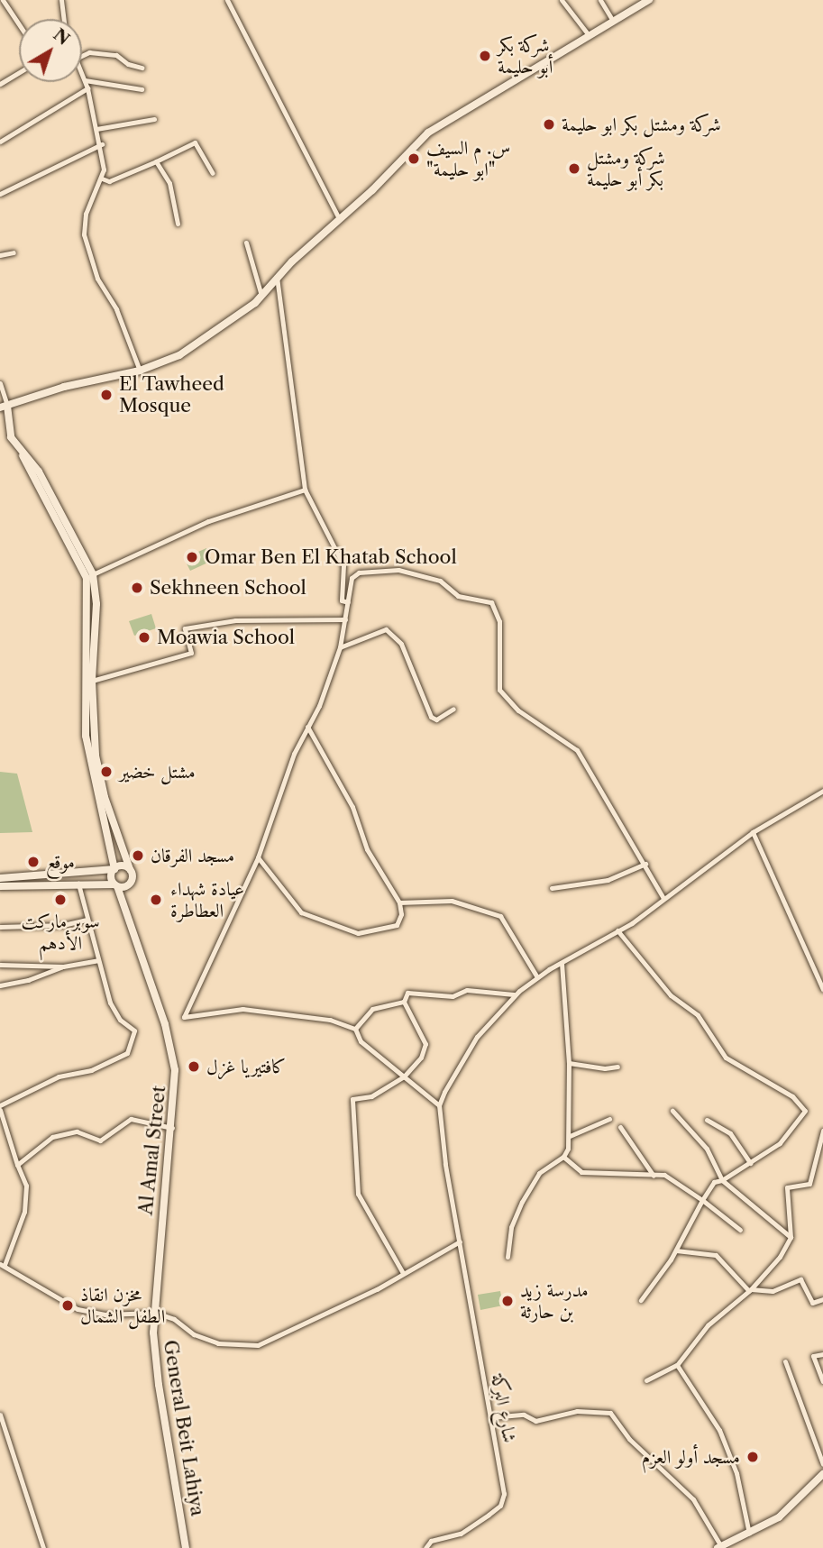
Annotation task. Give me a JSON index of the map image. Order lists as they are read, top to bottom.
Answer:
{
  "streets": {
    "main road": ["Al Amal Street", "General Beit Lahiya"],
    "street": ["شارع البركة"]
  },
  "crossings": [
    ["Al Amal Street", "General Beit Lahiya"]
  ],
  "places": [
    "شركة بكر أبو حليمة",
    "شركة ومشتل بكر ابو حليمة",
    "س. م السيف \"ابو حليمة\"",
    "شركة ومشتل بكر أبو حليمة",
    "El Tawheed Mosque",
    "Omar Ben El Khatab School",
    "Sekhneen School",
    "Moawia School",
    "مشتل خضير",
    "مسجد الفرقان",
    "موقع",
    "سوبر ماركت الأدهم",
    "عيادة شهداء العطاطرة",
    "كافتيريا غزل",
    "مدرسة زيد بن حارثة",
    "مخزن انقاذ الطفل الشمال",
    "مسجد أولو العزم"
  ],
  "north": "top right"
}
